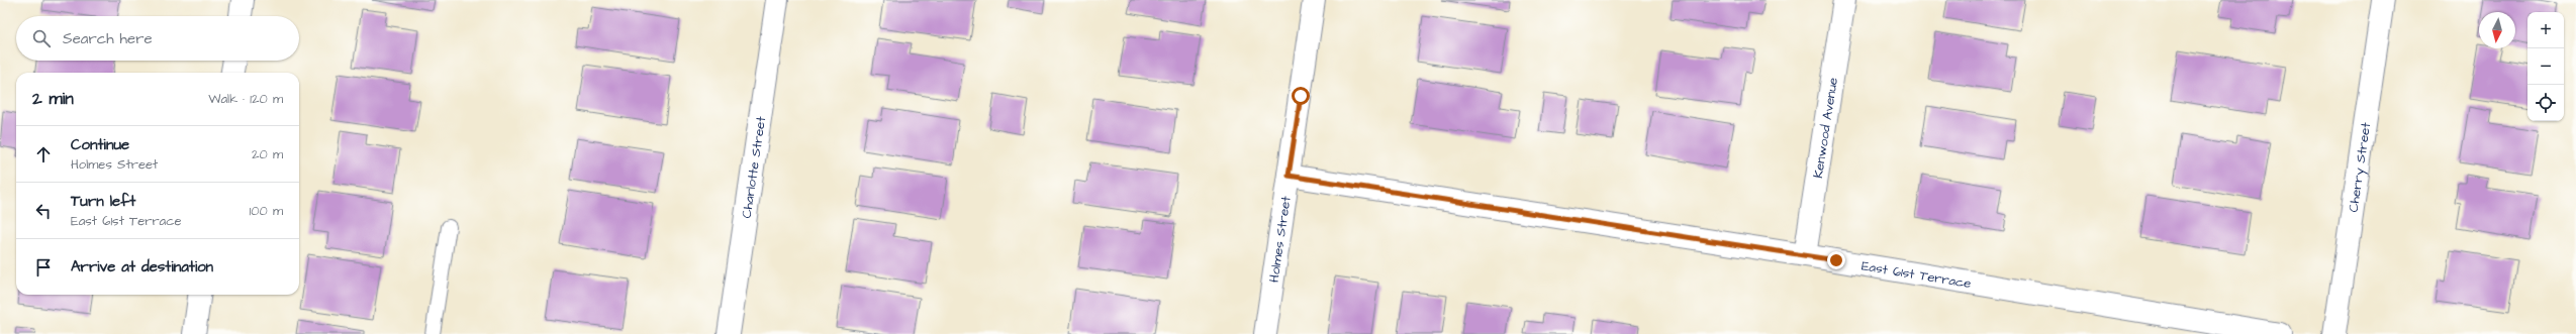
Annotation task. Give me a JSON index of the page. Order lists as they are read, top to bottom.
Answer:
{
  "streets": {
    "street": [
      "Kenwood Avenue",
      "Charlotte Street",
      "Cherry Street",
      "Holmes Street",
      "East 61st Terrace"
    ]
  },
  "crossings": [
    ["Kenwood Avenue", "East 61st Terrace"],
    ["Holmes Street", "East 61st Terrace"]
  ],
  "north": "bottom",
  "page": {
    "map_buttons": ["+", "−"],
    "search": "Search here",
    "heading": ["2 min", "Walk · 120 m"],
    "list": [
      ["Continue", "Holmes Street", "20 m"],
      ["Turn left", "East 61st Terrace", "100 m"],
      "Arrive at destination"
    ]
  }
}
